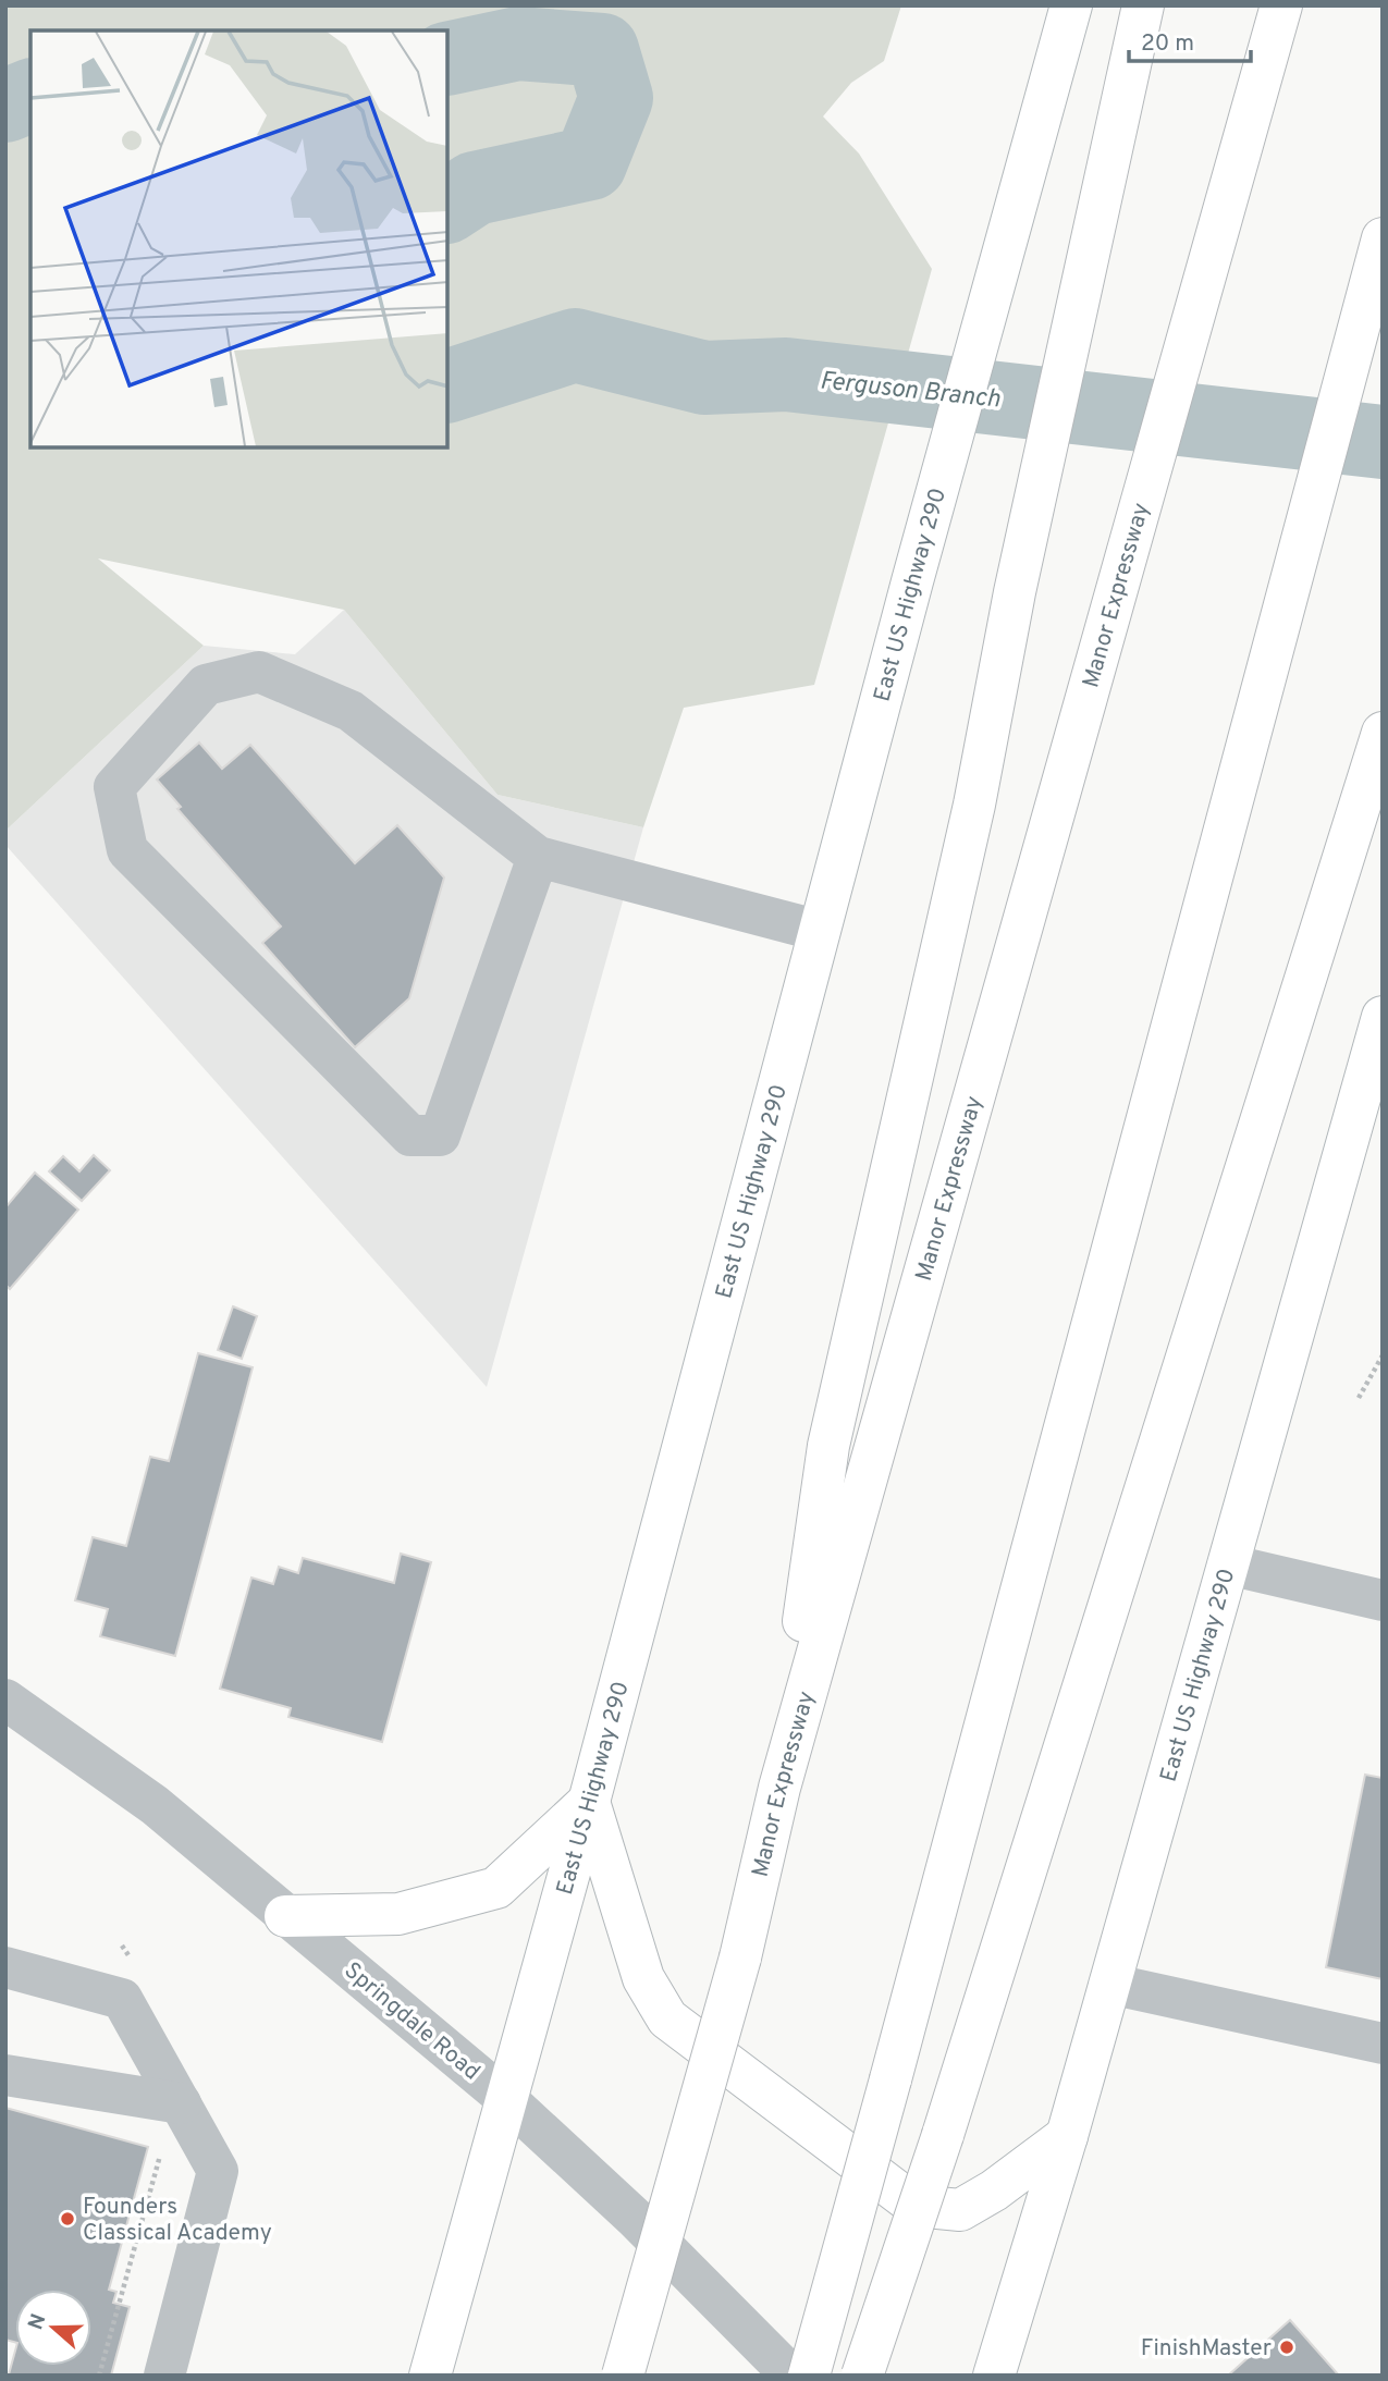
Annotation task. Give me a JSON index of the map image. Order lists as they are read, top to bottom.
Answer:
{
  "streets": {
    "main road": ["East US Highway 290", "Manor Expressway"],
    "street": ["Springdale Road"]
  },
  "crossings": [
    ["East US Highway 290", "Springdale Road"]
  ],
  "water": ["Ferguson Branch"],
  "places": ["Founders Classical Academy", "FinishMaster"],
  "scale_bar": "20 m",
  "north": "left"
}
